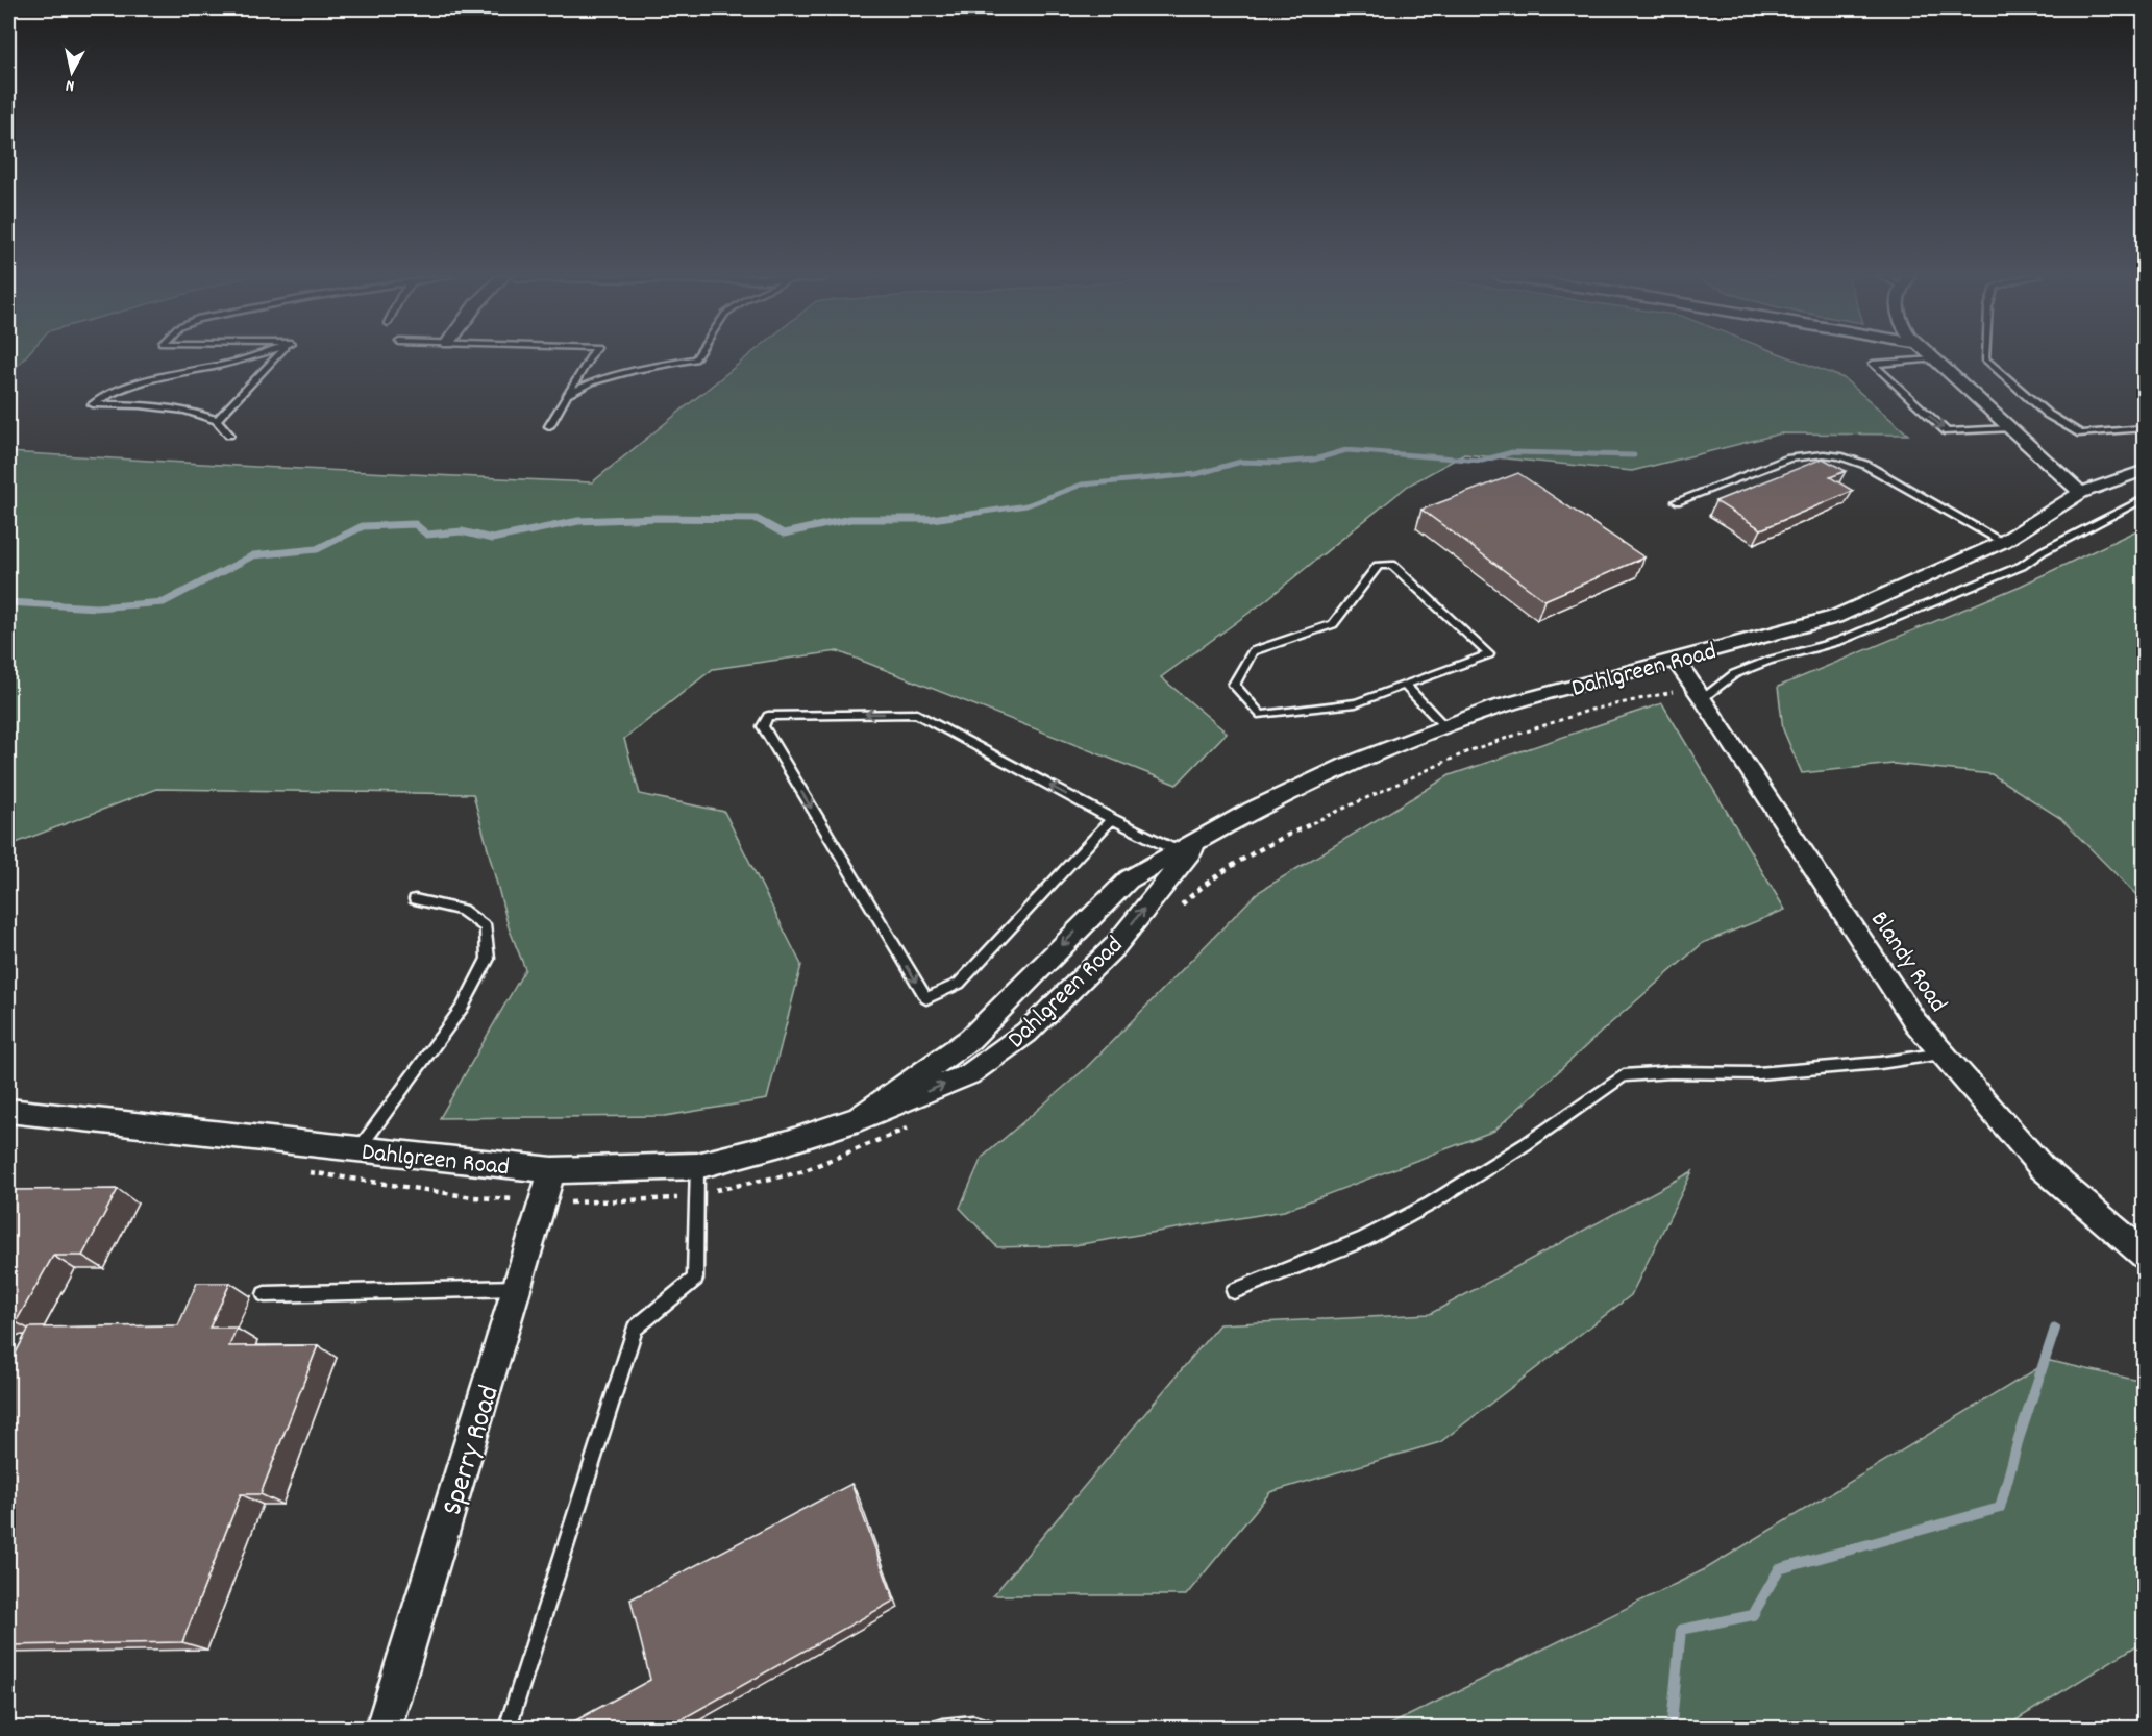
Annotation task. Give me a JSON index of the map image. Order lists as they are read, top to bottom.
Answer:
{
  "streets": {
    "street": ["Dahlgreen Road", "Blandy Road", "Sperry Road"]
  },
  "crossings": [
    ["Dahlgreen Road", "Blandy Road"],
    ["Dahlgreen Road", "Sperry Road"]
  ],
  "north": "bottom"
}
